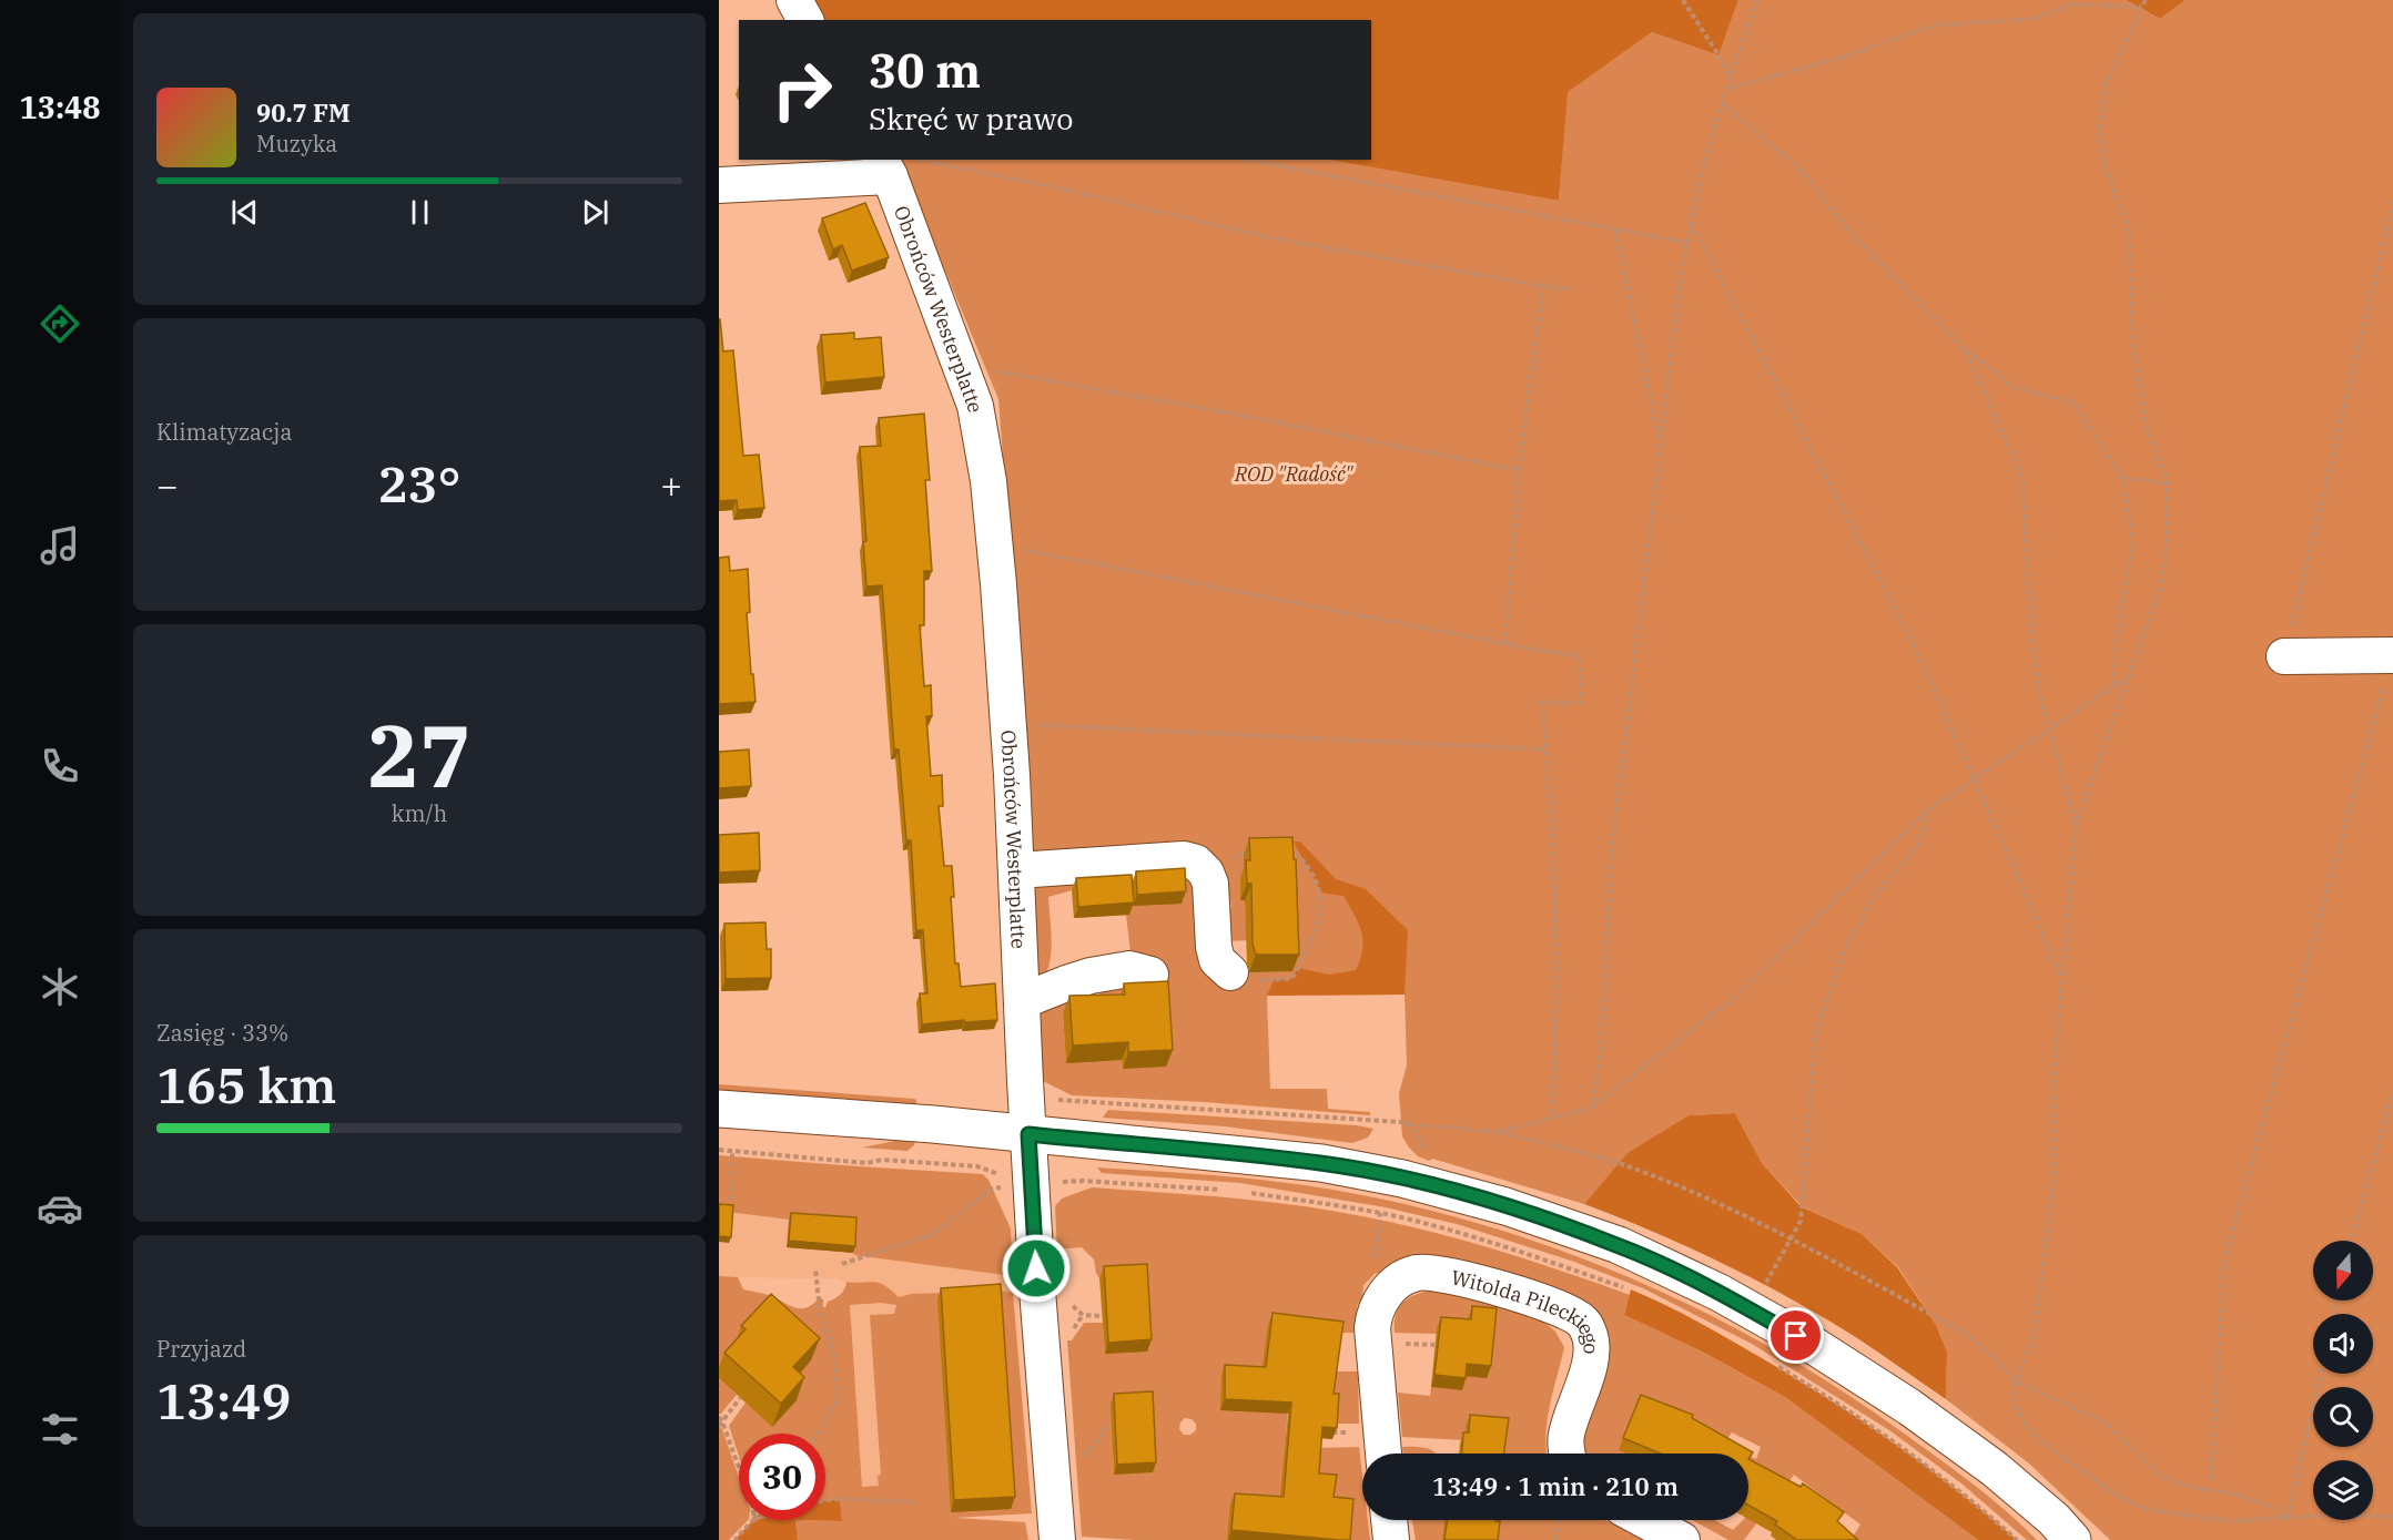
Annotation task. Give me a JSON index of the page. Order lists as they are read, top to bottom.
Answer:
{
  "streets": {
    "street": ["Obrońców Westerplatte", "Witolda Pileckiego"]
  },
  "parks": ["ROD \"Radość\""],
  "north": "bottom",
  "page": {
    "tabs": "13:48",
    "turn": ["30 m", "Skręć w prawo"],
    "song": ["90.7 FM", "Muzyka"],
    "tile": [
      "Klimatyzacja",
      ["27", "km/h"],
      ["Zasięg · 33%", "165 km"],
      ["Przyjazd", "13:49"]
    ],
    "heat": ["−", "23°", "+"],
    "limit": "30",
    "trip": "13:49 · 1 min · 210 m"
  }
}
